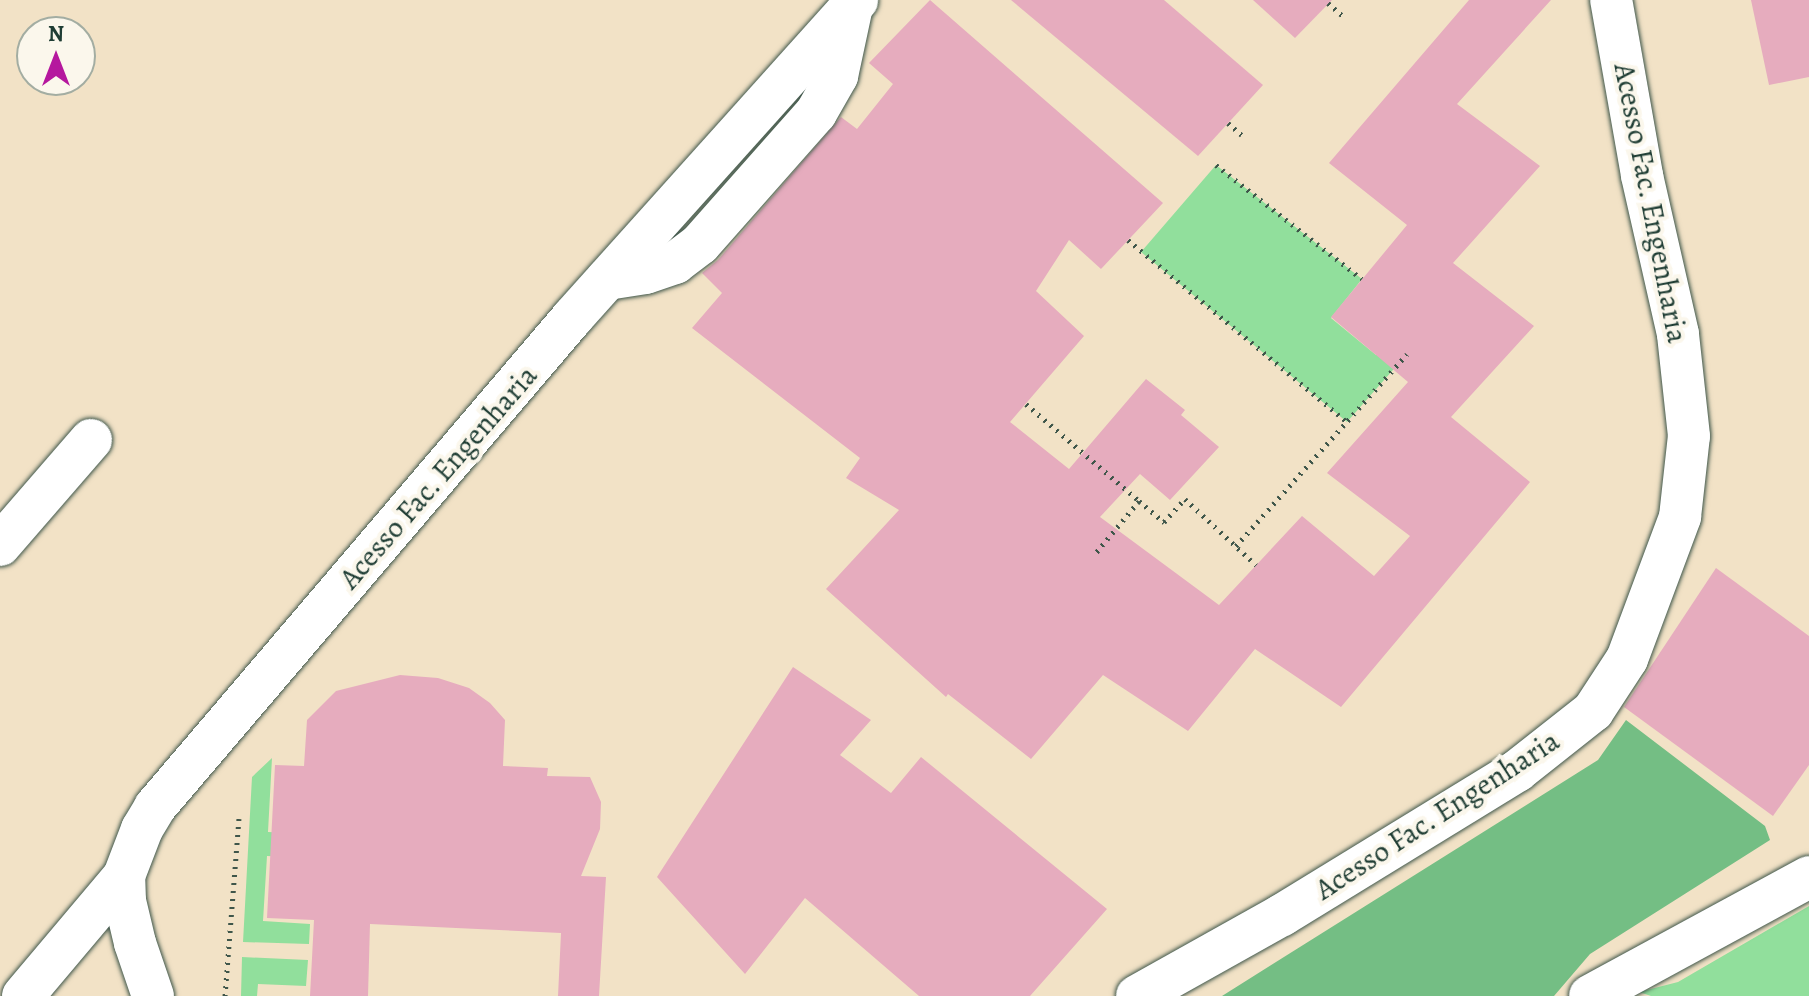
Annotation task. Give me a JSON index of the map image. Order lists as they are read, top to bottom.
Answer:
{
  "streets": {
    "street": ["Acesso Fac. Engenharia"]
  },
  "north": "top"
}
